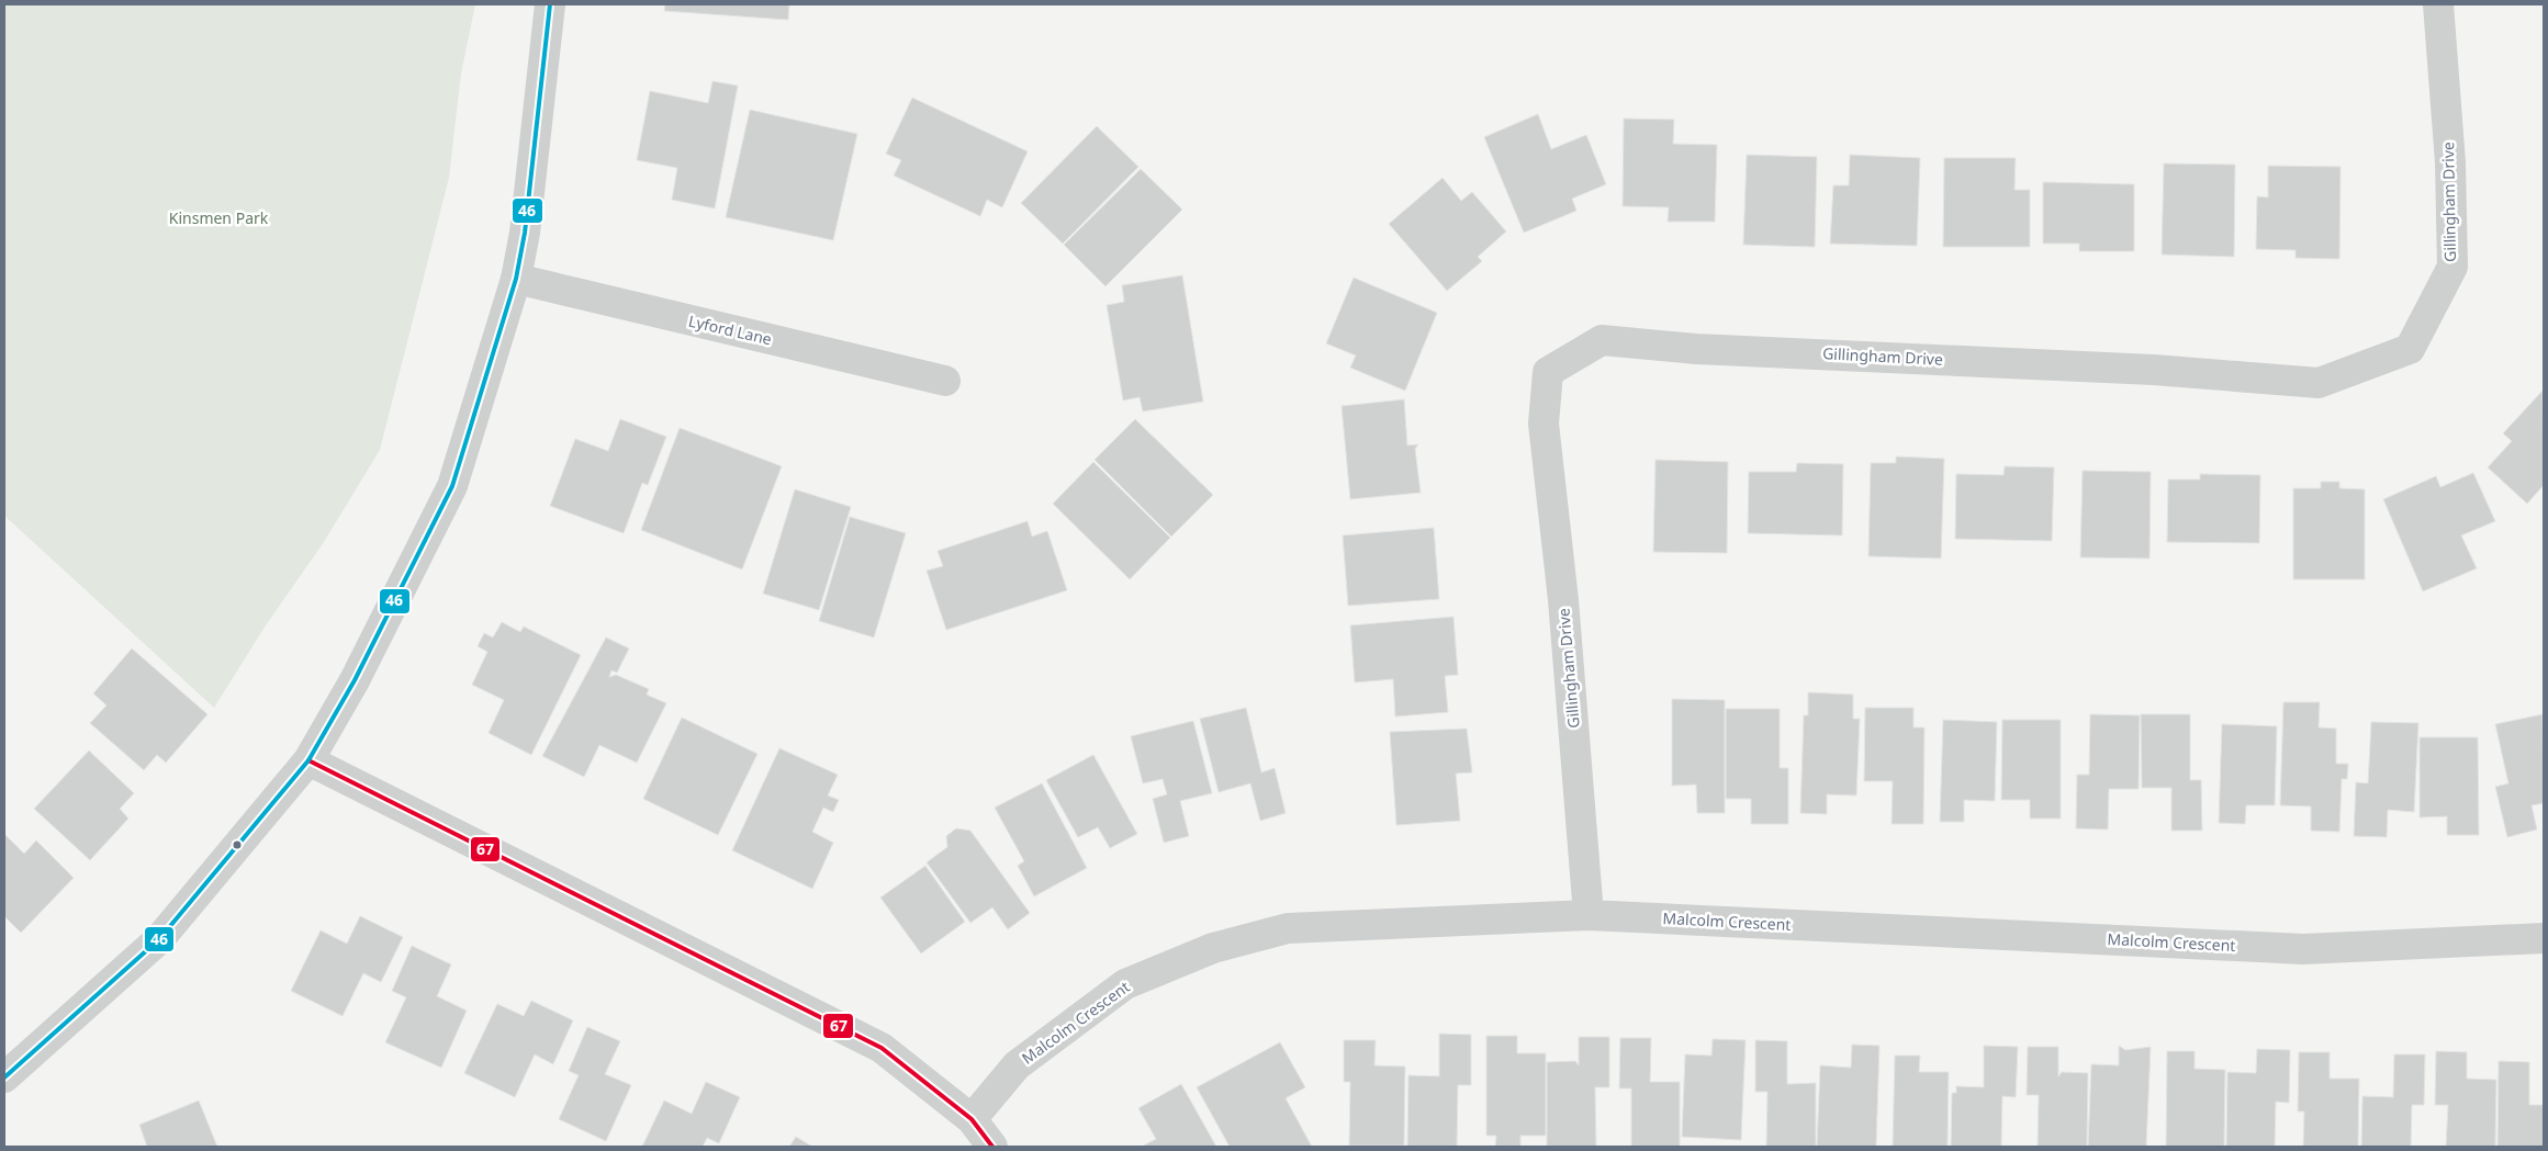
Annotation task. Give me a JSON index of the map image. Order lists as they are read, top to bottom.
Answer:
{
  "streets": {
    "street": ["Gillingham Drive", "Lyford Lane", "Malcolm Crescent"]
  },
  "crossings": [
    ["Gillingham Drive", "Malcolm Crescent"]
  ],
  "parks": ["Kinsmen Park"],
  "lines": ["transit line 46", "transit line 67"]
}
